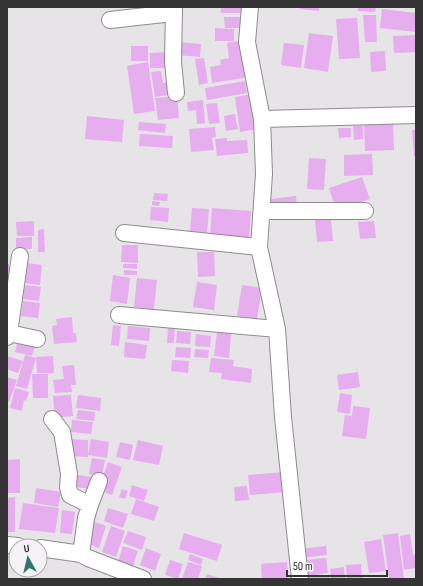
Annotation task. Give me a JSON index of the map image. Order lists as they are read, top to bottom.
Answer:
{
  "scale_bar": "50 m",
  "north": "top"
}
